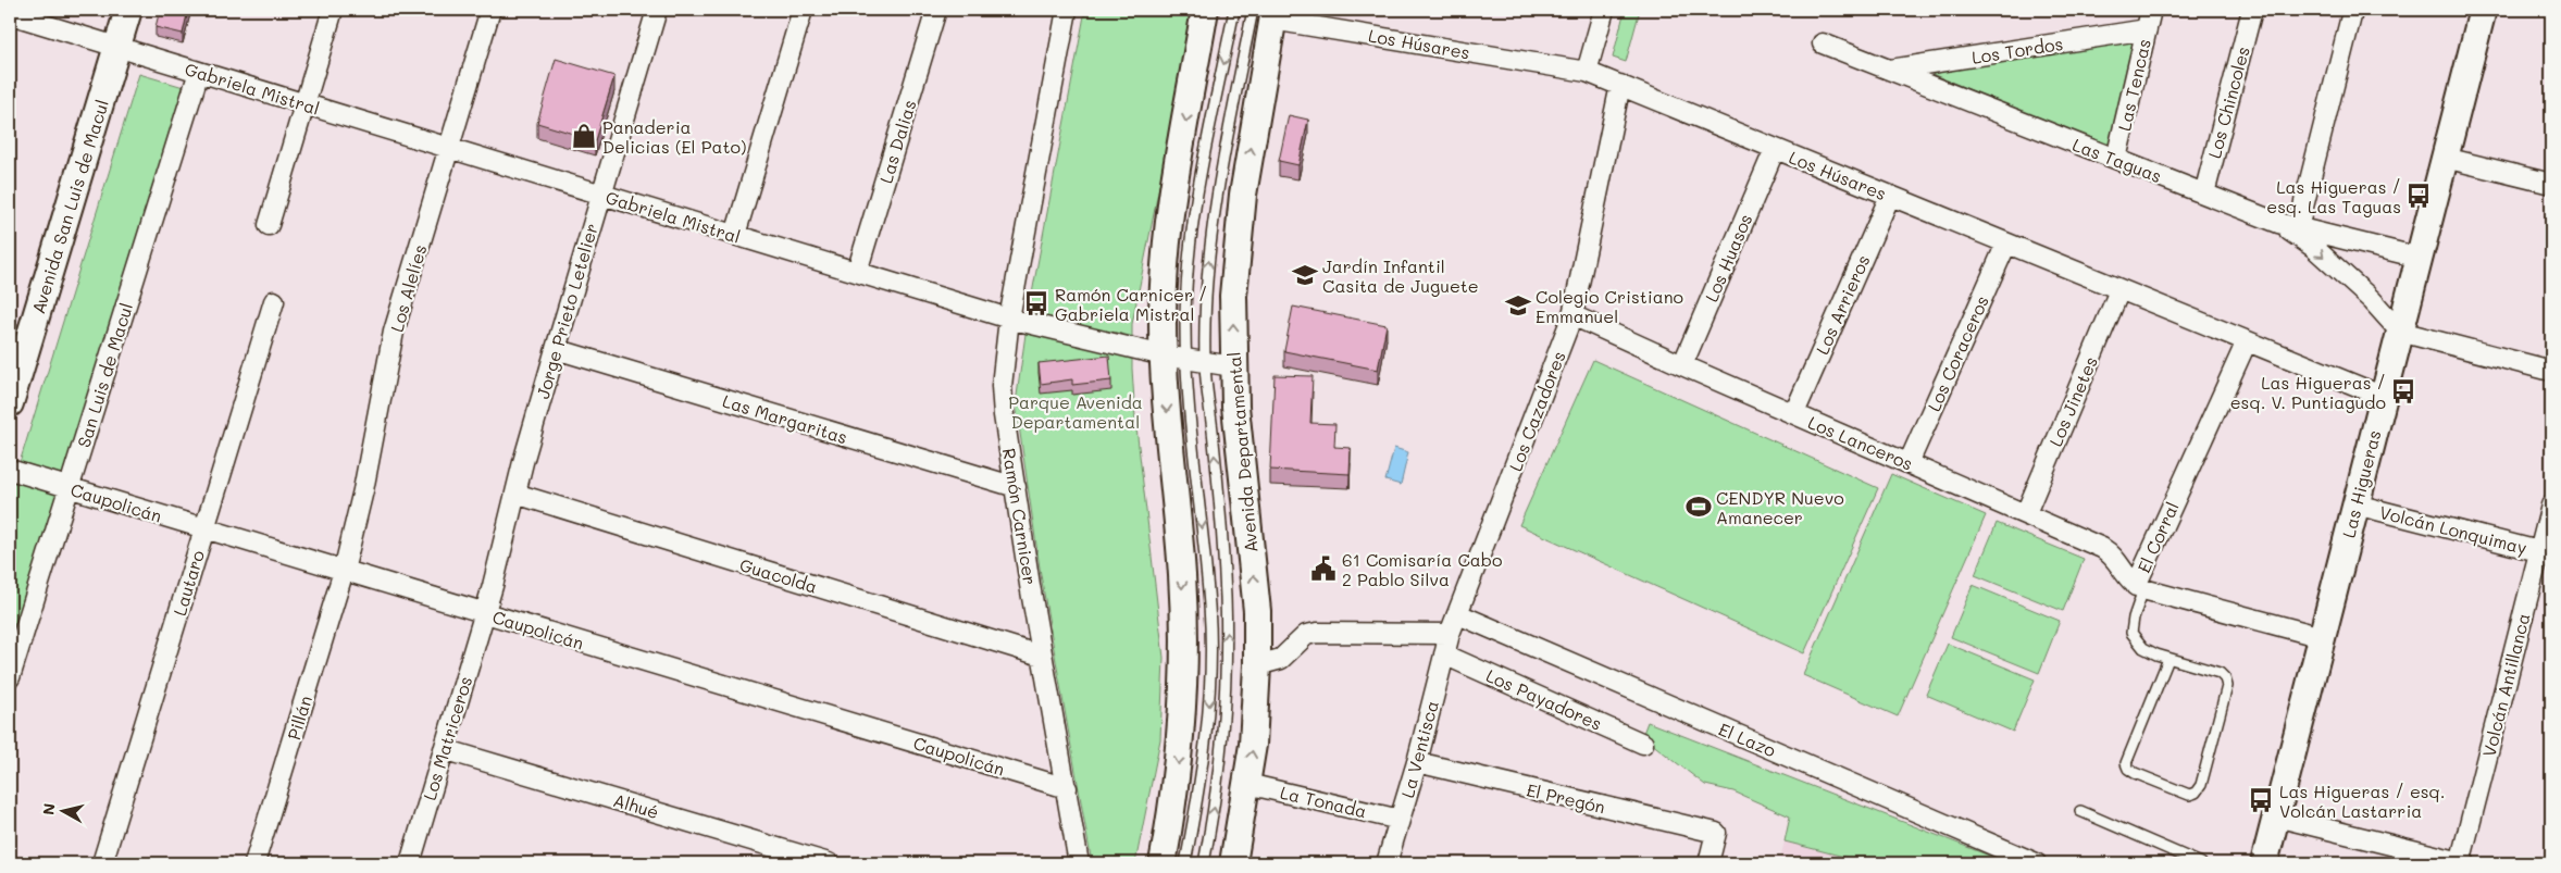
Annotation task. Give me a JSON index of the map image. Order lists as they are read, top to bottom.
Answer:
{
  "streets": {
    "main road": ["Avenida San Luis de Macul", "Avenida Departamental", "Las Higueras"],
    "street": [
      "Los Húsares",
      "Los Tordos",
      "Las Tencas",
      "Gabriela Mistral",
      "Los Chincoles",
      "Las Dalias",
      "Las Taguas",
      "Los Huasos",
      "Los Alelíes",
      "Los Arrieros",
      "Jorge Prieto Letelier",
      "Los Coraceros",
      "San Luis de Macul",
      "Los Jinetes",
      "Los Cazadores",
      "Las Margaritas",
      "Los Lanceros",
      "Caupolicán",
      "Ramón Carnicer",
      "Volcán Lonquimay",
      "El Corral",
      "Guacolda",
      "Lautaro",
      "Volcán Antillanca",
      "Los Payadores",
      "Pillán",
      "Los Matriceros",
      "El Lazo",
      "La Ventisca",
      "El Pregón",
      "La Tonada",
      "Alhué"
    ]
  },
  "crossings": [
    ["Los Húsares", "Los Huasos"],
    ["Los Húsares", "Los Arrieros"],
    ["Los Húsares", "Los Coraceros"],
    ["Los Húsares", "Los Jinetes"],
    ["Los Húsares", "Los Cazadores"],
    ["Los Húsares", "Avenida Departamental"],
    ["Los Húsares", "Las Higueras"],
    ["Los Húsares", "El Corral"],
    ["Los Tordos", "Las Tencas"],
    ["Los Tordos", "Las Taguas"],
    ["Las Tencas", "Las Taguas"],
    ["Gabriela Mistral", "Las Dalias"],
    ["Gabriela Mistral", "Avenida San Luis de Macul"],
    ["Gabriela Mistral", "Los Alelíes"],
    ["Gabriela Mistral", "Jorge Prieto Letelier"],
    ["Gabriela Mistral", "San Luis de Macul"],
    ["Gabriela Mistral", "Avenida Departamental"],
    ["Gabriela Mistral", "Ramón Carnicer"],
    ["Los Chincoles", "Las Taguas"],
    ["Las Taguas", "Las Higueras"],
    ["Los Huasos", "Los Lanceros"],
    ["Los Alelíes", "Caupolicán"],
    ["Los Alelíes", "Pillán"],
    ["Los Arrieros", "Los Lanceros"],
    ["Jorge Prieto Letelier", "Las Margaritas"],
    ["Jorge Prieto Letelier", "Caupolicán"],
    ["Jorge Prieto Letelier", "Guacolda"],
    ["Jorge Prieto Letelier", "Los Matriceros"],
    ["Los Coraceros", "Los Lanceros"],
    ["San Luis de Macul", "Caupolicán"],
    ["Los Jinetes", "Los Lanceros"],
    ["Los Cazadores", "Los Lanceros"],
    ["Los Cazadores", "El Lazo"],
    ["Los Cazadores", "La Ventisca"],
    ["Las Margaritas", "Ramón Carnicer"],
    ["Los Lanceros", "El Corral"],
    ["Avenida Departamental", "La Tonada"],
    ["Las Higueras", "Volcán Lonquimay"],
    ["Las Higueras", "El Corral"],
    ["Caupolicán", "Ramón Carnicer"],
    ["Caupolicán", "Lautaro"],
    ["Caupolicán", "Pillán"],
    ["Caupolicán", "Los Matriceros"],
    ["Ramón Carnicer", "Guacolda"],
    ["Volcán Lonquimay", "Volcán Antillanca"],
    ["Los Payadores", "La Ventisca"],
    ["Los Matriceros", "Alhué"],
    ["La Ventisca", "El Pregón"],
    ["La Ventisca", "La Tonada"]
  ],
  "parks": ["Parque Avenida Departamental"],
  "places": {
    "shop": ["Panaderia Delicias (El Pato)"],
    "bus stop": [
      "Las Higueras / esq. Las Taguas",
      "Ramón Carnicer / Gabriela Mistral",
      "Las Higueras / esq. V. Puntiagudo",
      "Las Higueras / esq. Volcán Lastarria"
    ],
    "school or university": ["Jardín Infantil Casita de Juguete", "Colegio Cristiano Emmanuel"],
    "sports": ["CENDYR Nuevo Amanecer"],
    "public building": ["61 Comisaría Cabo 2 Pablo Silva"]
  },
  "north": "left"
}
